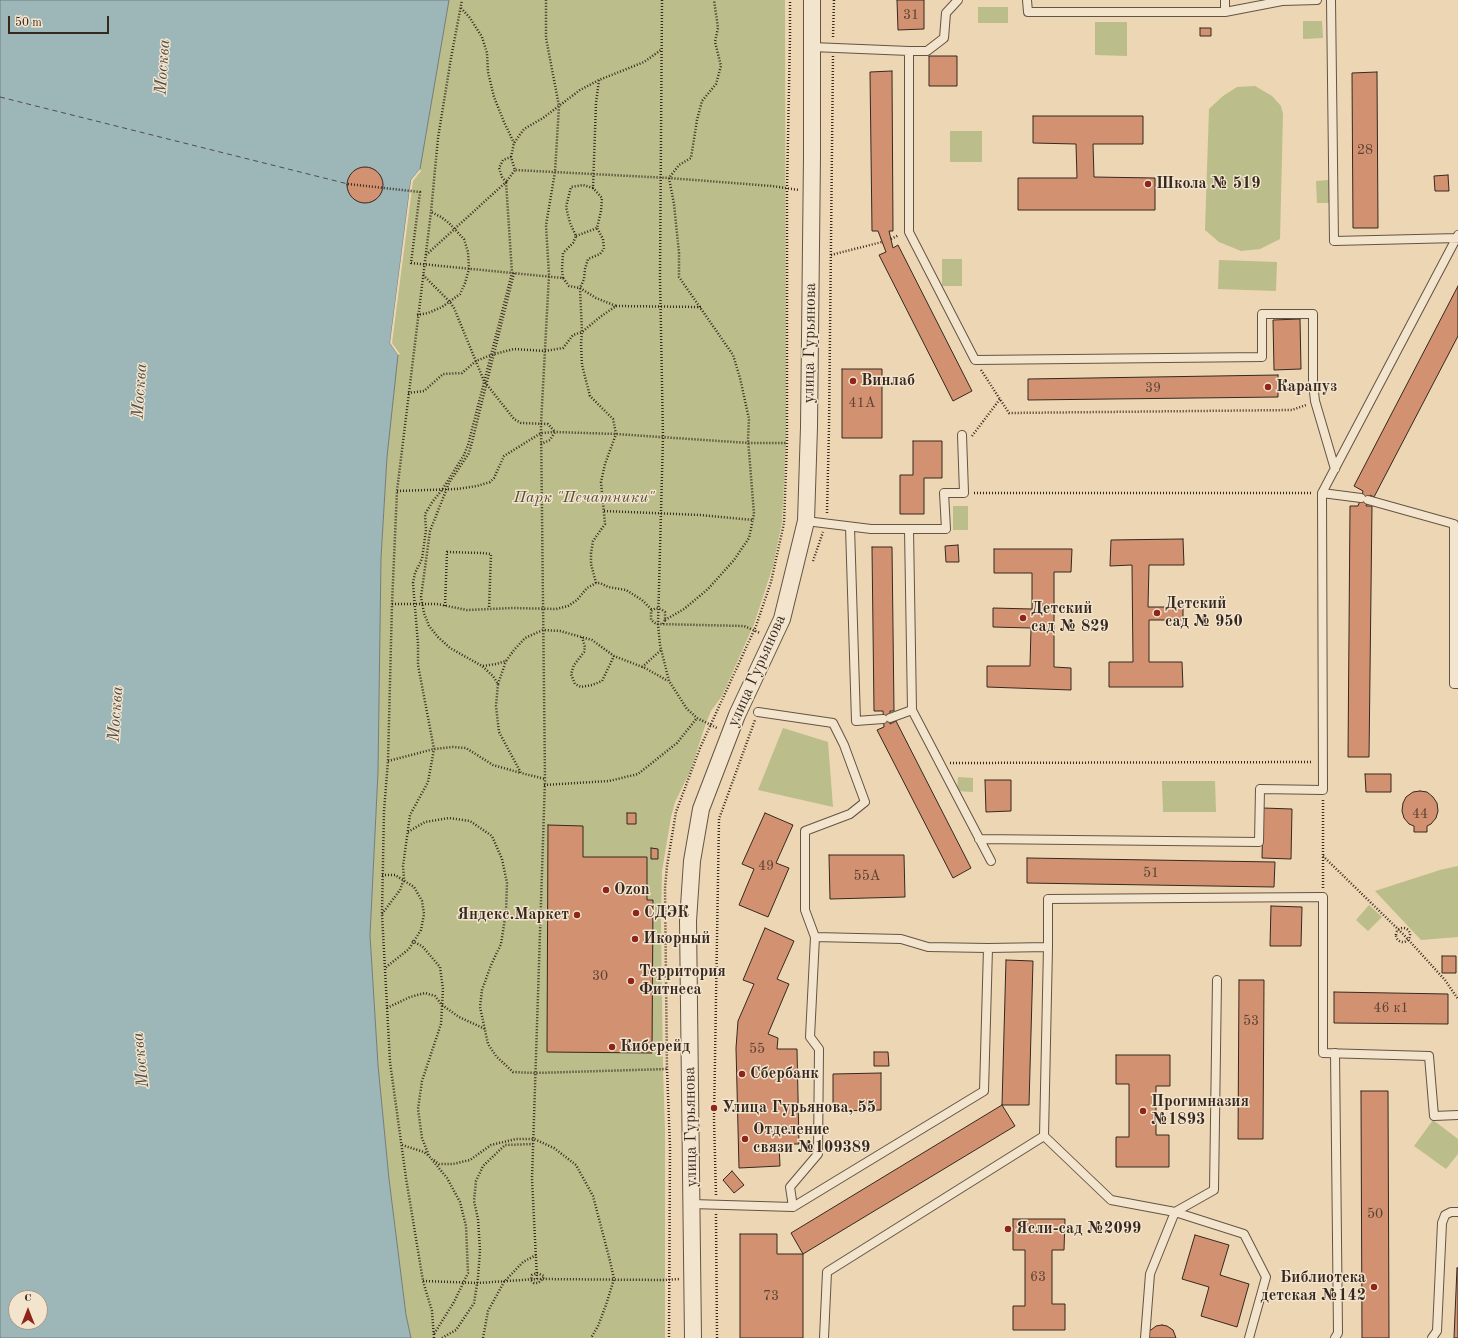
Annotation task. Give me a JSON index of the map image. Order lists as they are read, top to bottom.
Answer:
{
  "streets": {
    "street": ["улица Гурьянова"]
  },
  "water": ["Москва"],
  "parks": ["Парк \"Печатники\""],
  "places": [
    "Школа № 519",
    "Винлаб",
    "Карапуз",
    "Детский сад № 950",
    "Детский сад № 829",
    "Ozon",
    "СДЭК",
    "Яндекс.Маркет",
    "Икорный",
    "Территория Фитнеса",
    "Киберейд",
    "Сбербанк",
    "Улица Гурьянова, 55",
    "Прогимназия №1893",
    "Отделение связи №109389",
    "Ясли-сад №2099",
    "Библиотека детская №142"
  ],
  "house_numbers": [
    "31",
    "28",
    "39",
    "41А",
    "44",
    "49",
    "51",
    "55А",
    "30",
    "46 к1",
    "53",
    "55",
    "50",
    "63",
    "73"
  ],
  "scale_bar": "50 m",
  "north": "top"
}
